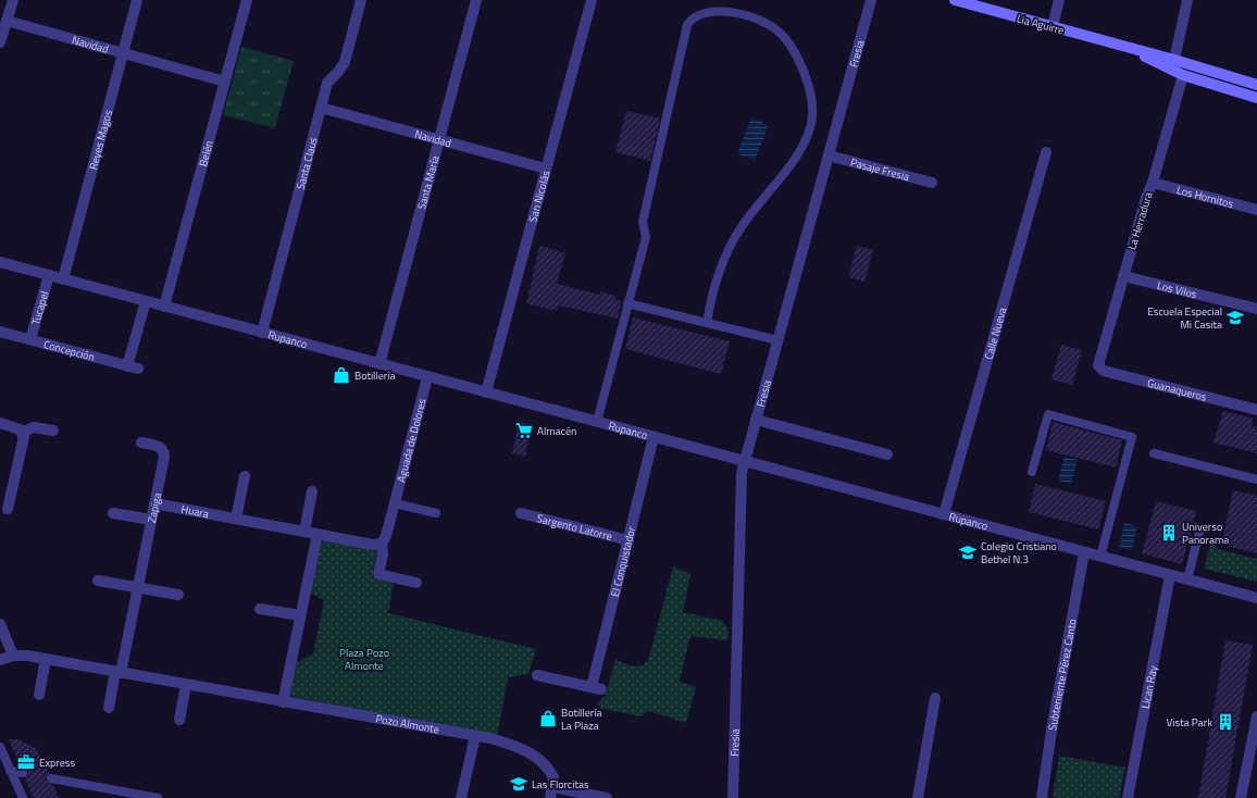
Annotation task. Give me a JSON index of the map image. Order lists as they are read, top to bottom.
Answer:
{
  "streets": {
    "main road": ["Lia Aguirre"],
    "street": [
      "Navidad",
      "Fresia",
      "Reyes Magos",
      "Belén",
      "Santa Claus",
      "Pasaje Fresia",
      "Santa María",
      "San Nicolás",
      "Los Hornitos",
      "La Herradura",
      "Los Vilos",
      "Tucapel",
      "Calle Nueva",
      "Rupanco",
      "Concepción",
      "Guanaqueros",
      "Aguada de Dolores",
      "Zapiga",
      "Huara",
      "Sargento Latorre",
      "El Conquistador",
      "Subteniente Pérez Canto",
      "Lican Ray",
      "Pozo Almonte"
    ]
  },
  "crossings": [
    ["Lia Aguirre", "La Herradura"],
    ["Navidad", "Reyes Magos"],
    ["Navidad", "Belén"],
    ["Navidad", "Santa Claus"],
    ["Navidad", "Santa María"],
    ["Navidad", "San Nicolás"],
    ["Fresia", "Pasaje Fresia"],
    ["Fresia", "Rupanco"],
    ["Reyes Magos", "Rupanco"],
    ["Belén", "Rupanco"],
    ["Santa Claus", "Rupanco"],
    ["Santa María", "Rupanco"],
    ["San Nicolás", "Rupanco"],
    ["Los Hornitos", "La Herradura"],
    ["La Herradura", "Los Vilos"],
    ["La Herradura", "Guanaqueros"],
    ["Tucapel", "Rupanco"],
    ["Tucapel", "Concepción"],
    ["Calle Nueva", "Rupanco"],
    ["Rupanco", "Concepción"],
    ["Rupanco", "Aguada de Dolores"],
    ["Rupanco", "El Conquistador"],
    ["Rupanco", "Subteniente Pérez Canto"],
    ["Rupanco", "Lican Ray"],
    ["Aguada de Dolores", "Huara"],
    ["Zapiga", "Huara"],
    ["Zapiga", "Pozo Almonte"],
    ["Sargento Latorre", "El Conquistador"]
  ],
  "parks": ["Plaza Pozo Almonte"],
  "places": {
    "school or university": ["Escuela Especial Mi Casita", "Colegio Cristiano Bethel N.3", "Las Florcitas"],
    "shop": ["Botillería", "Botillería La Plaza"],
    "supermarket": ["Almacén"],
    "building": ["Universo Panorama", "Vista Park"],
    "office": ["Express"]
  }
}
